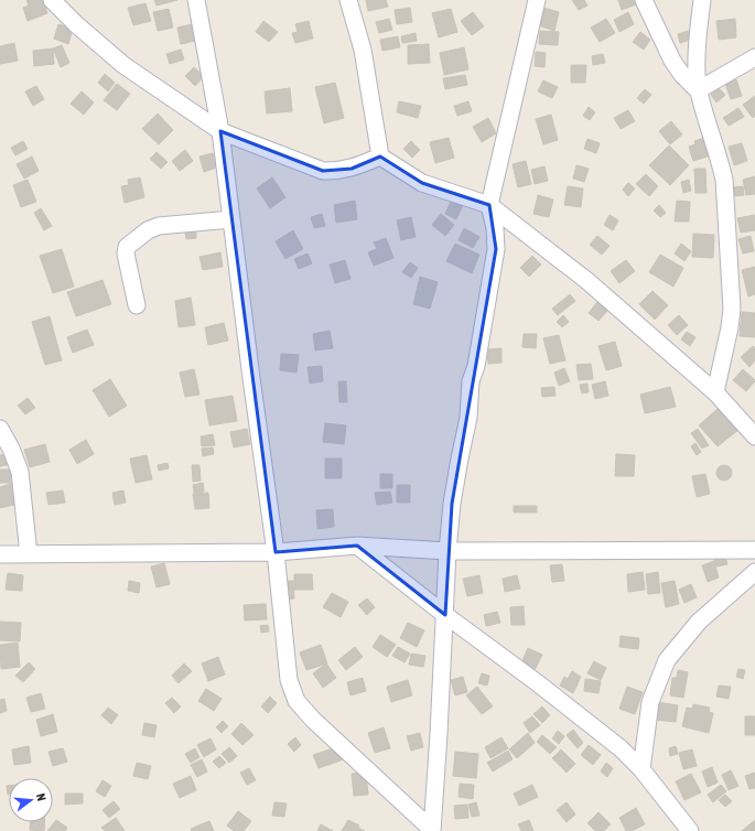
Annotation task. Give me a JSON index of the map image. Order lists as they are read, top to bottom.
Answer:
{
  "north": "right"
}
